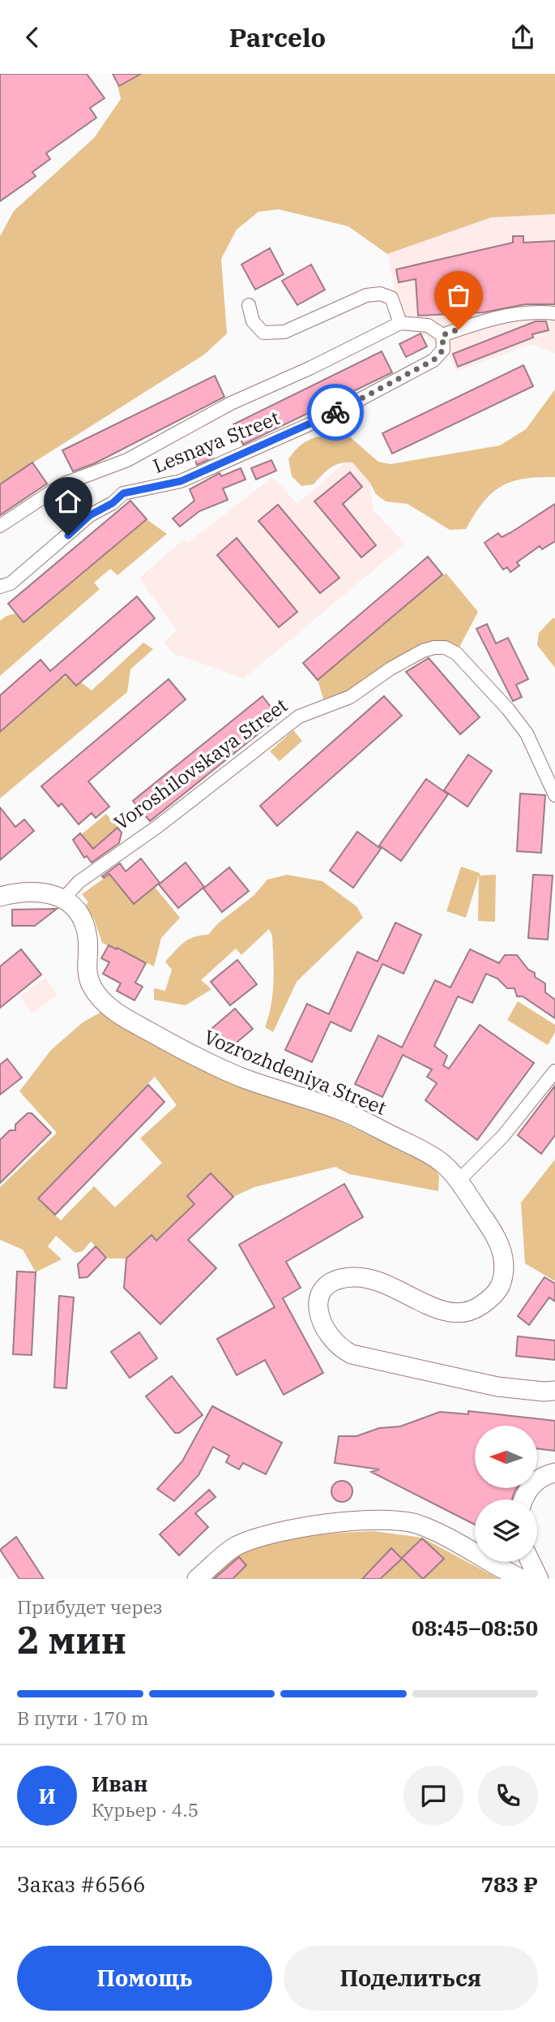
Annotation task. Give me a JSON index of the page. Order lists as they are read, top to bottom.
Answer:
{
  "streets": {
    "street": ["Lesnaya Street", "Voroshilovskaya Street", "Vozrozhdeniya Street"]
  },
  "crossings": [
    ["Voroshilovskaya Street", "Vozrozhdeniya Street"]
  ],
  "north": "left",
  "page": {
    "header": "Parcelo",
    "heading": ["2 мин", "Прибудет через", "08:45–08:50"],
    "panel": [
      "Иван",
      "Курьер · 4.5",
      "Заказ #6566",
      "783 ₽"
    ],
    "bar": "В пути · 170 m",
    "round": "И",
    "buttons": ["Помощь", "Поделиться"]
  }
}
